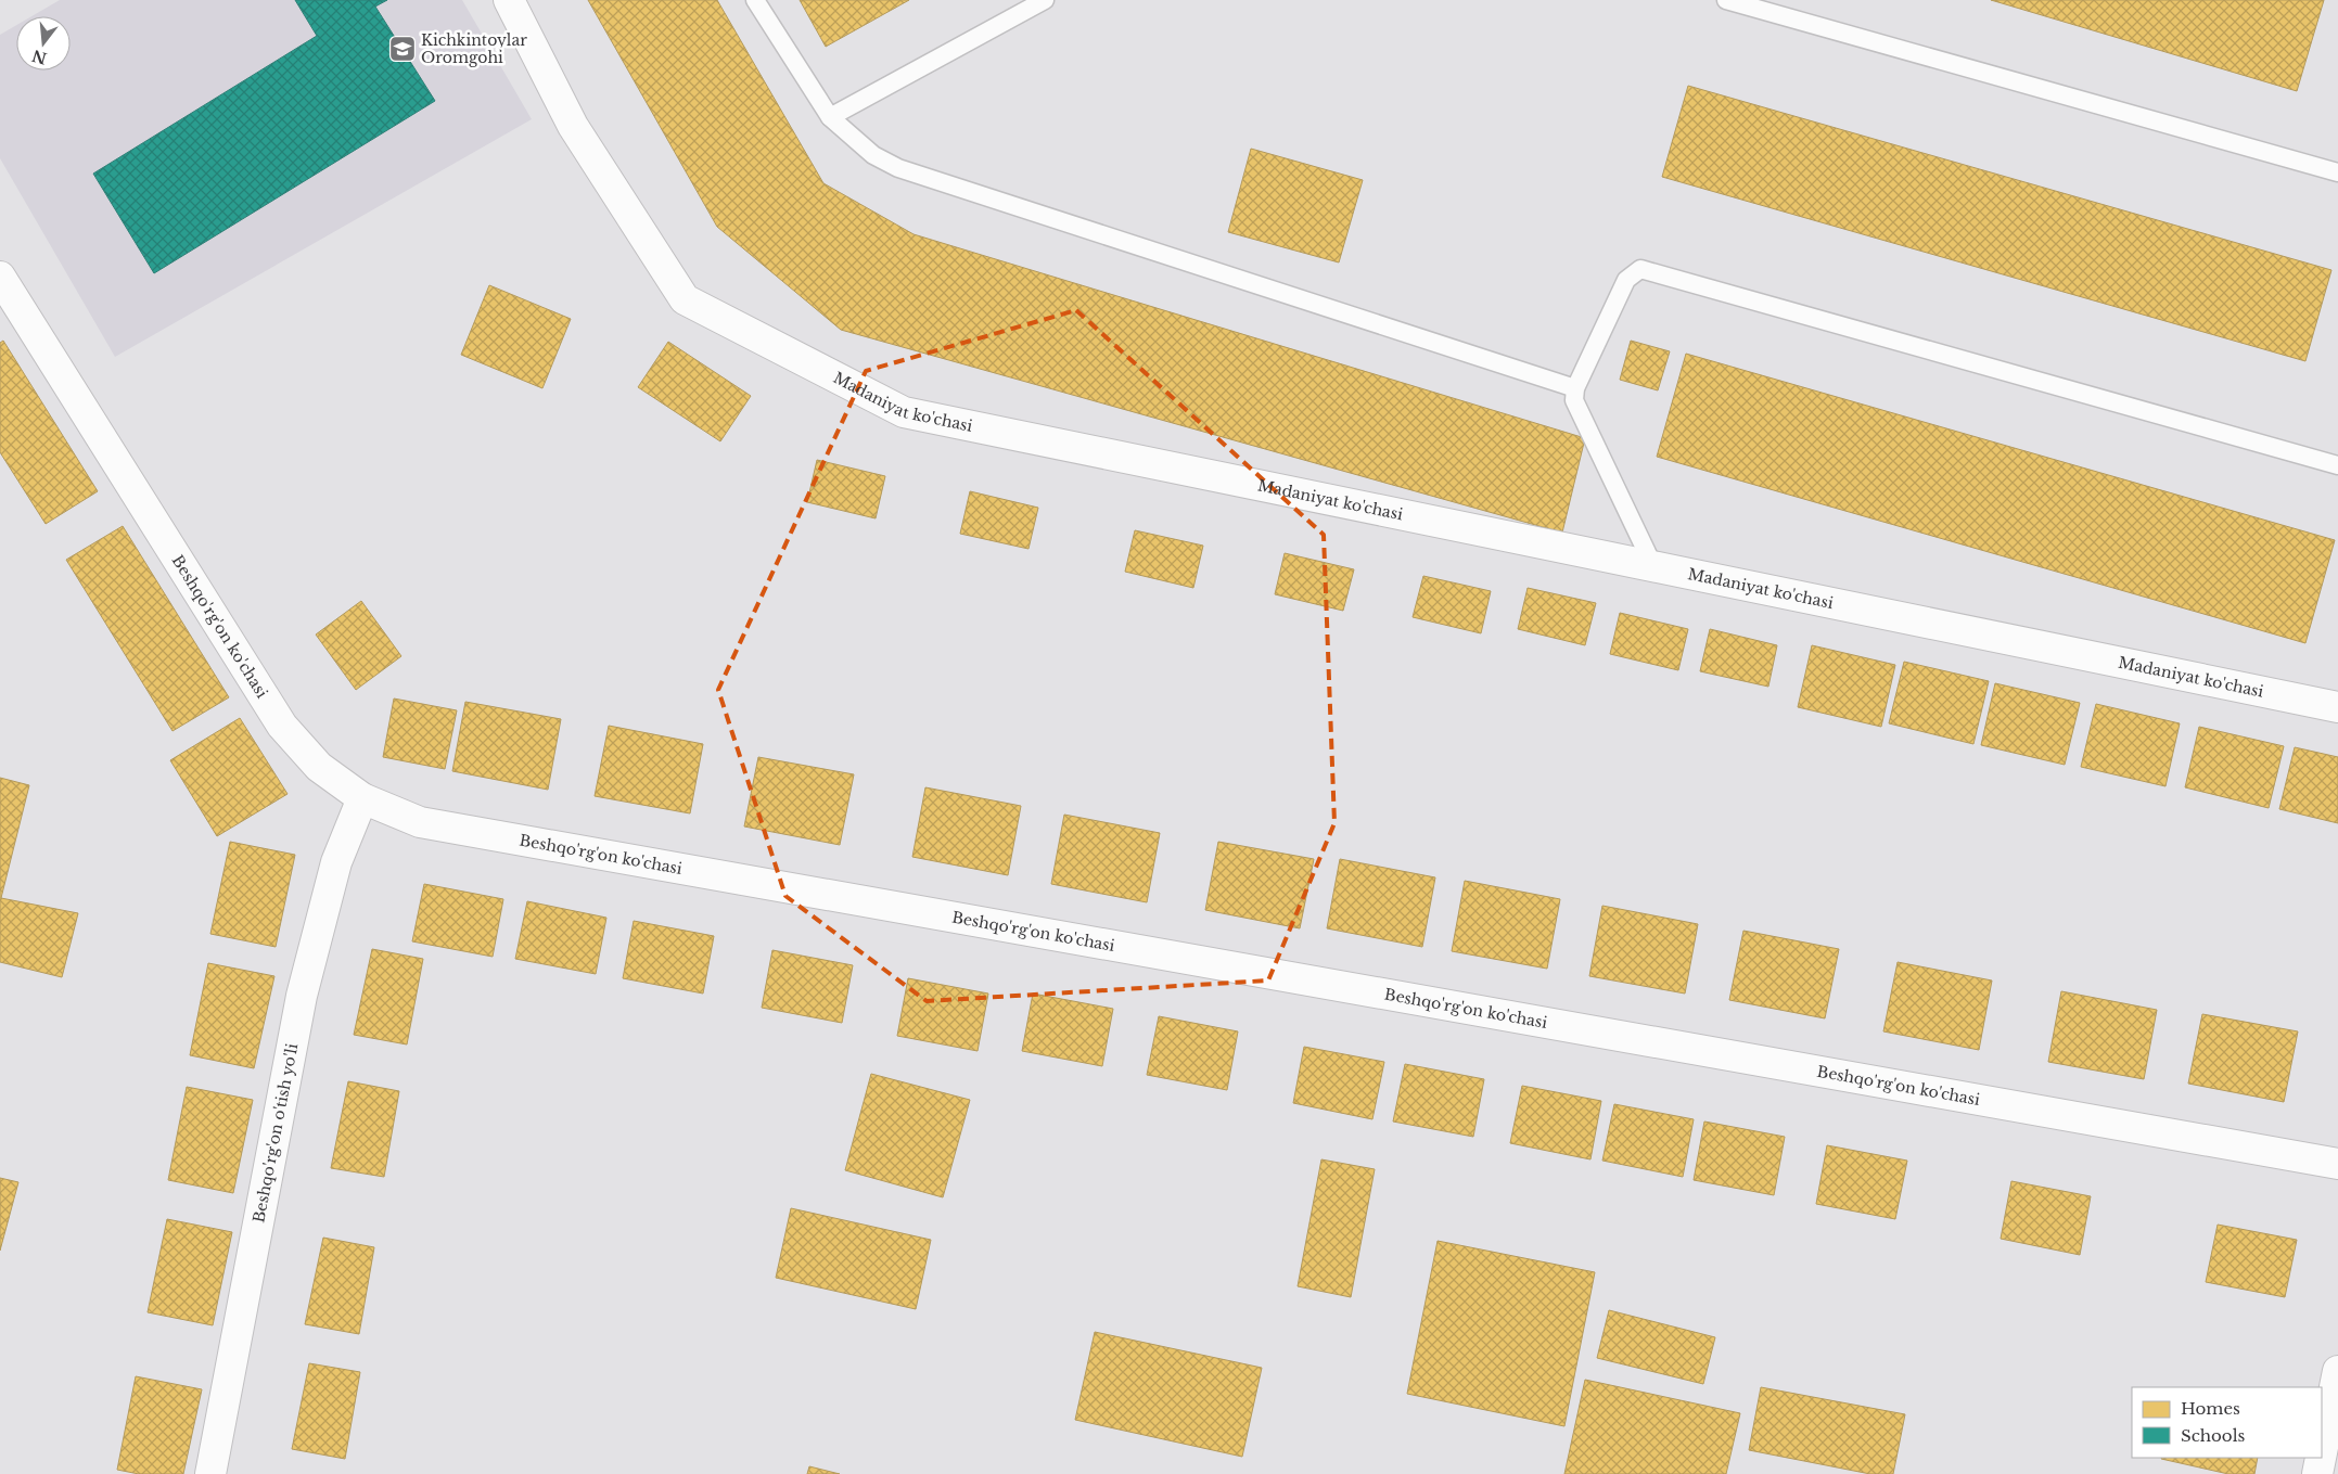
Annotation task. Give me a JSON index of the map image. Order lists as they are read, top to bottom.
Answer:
{
  "streets": {
    "street": ["Madaniyat ko'chasi", "Beshqo'rg'on ko'chasi", "Beshqo'rg'on o'tish yo'li"]
  },
  "crossings": [
    ["Beshqo'rg'on ko'chasi", "Beshqo'rg'on o'tish yo'li"]
  ],
  "places": {
    "school or university": ["Kichkintoylar Oromgohi"]
  },
  "legend": ["Homes", "Schools"],
  "north": "bottom"
}
